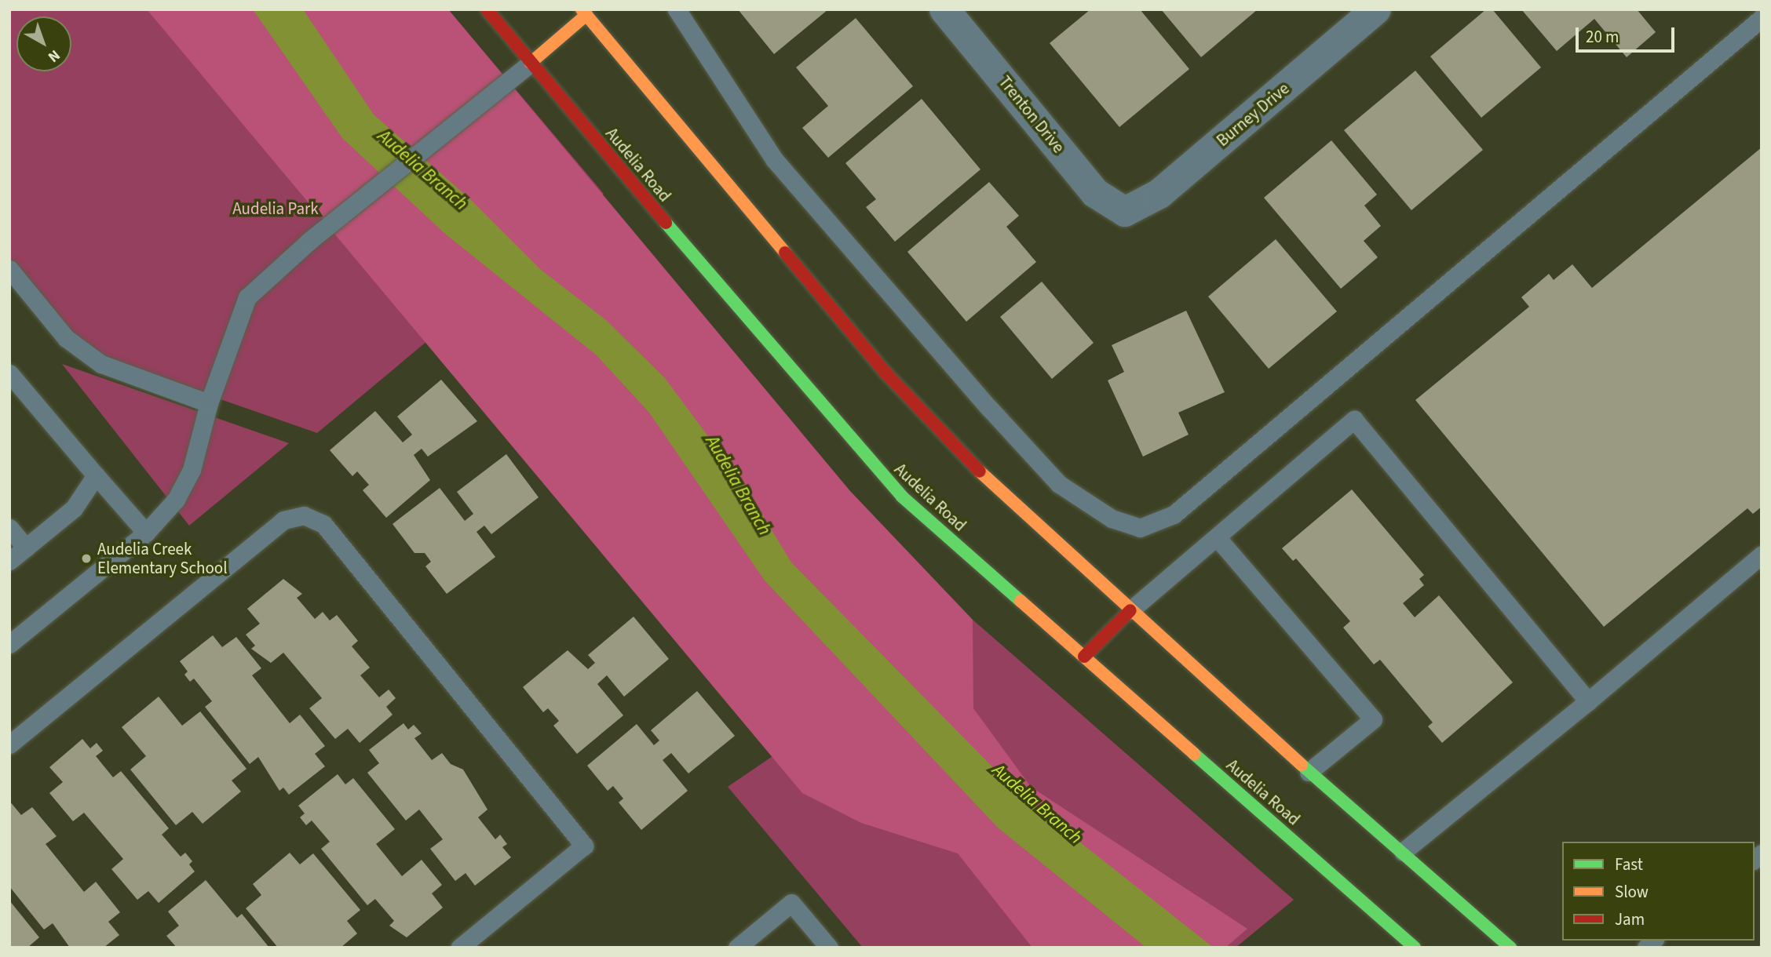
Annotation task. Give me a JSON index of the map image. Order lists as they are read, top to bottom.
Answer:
{
  "streets": {
    "main road": ["Audelia Road"],
    "street": ["Trenton Drive", "Burney Drive"]
  },
  "crossings": [
    ["Trenton Drive", "Burney Drive"]
  ],
  "water": ["Audelia Branch"],
  "parks": ["Audelia Park"],
  "places": ["Audelia Creek Elementary School"],
  "legend": ["Fast", "Slow", "Jam"],
  "scale_bar": "20 m",
  "north": "bottom right"
}
